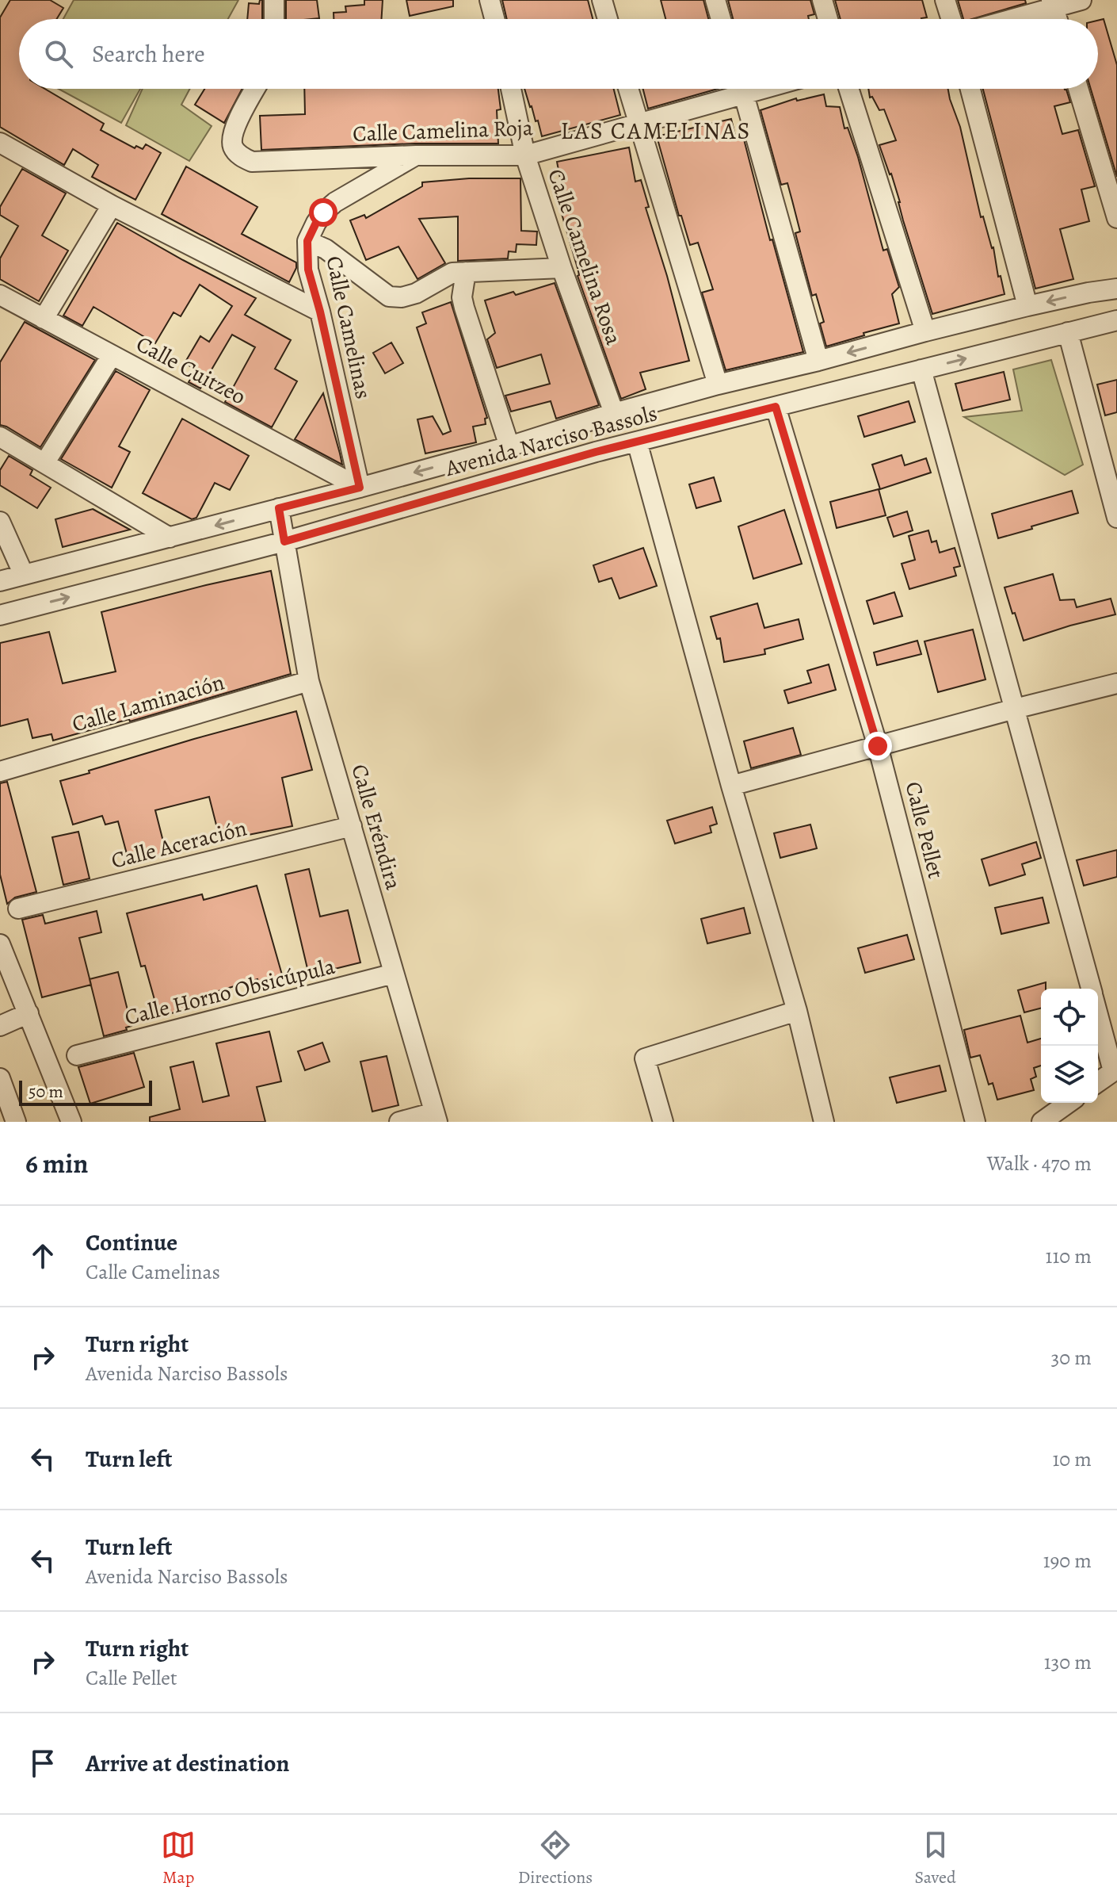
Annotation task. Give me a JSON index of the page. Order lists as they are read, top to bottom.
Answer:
{
  "streets": {
    "street": [
      "Calle Camelina Roja",
      "Calle Camelina Rosa",
      "Calle Camelinas",
      "Calle Cuitzeo",
      "Avenida Narciso Bassols",
      "Calle Laminación",
      "Calle Eréndira",
      "Calle Pellet",
      "Calle Aceración",
      "Calle Horno Obsicúpula"
    ]
  },
  "crossings": [
    ["Calle Camelina Roja", "Calle Camelina Rosa"],
    ["Calle Camelina Roja", "Calle Camelinas"],
    ["Calle Camelina Rosa", "Avenida Narciso Bassols"],
    ["Calle Camelinas", "Calle Cuitzeo"],
    ["Calle Camelinas", "Avenida Narciso Bassols"],
    ["Calle Cuitzeo", "Avenida Narciso Bassols"],
    ["Avenida Narciso Bassols", "Calle Eréndira"],
    ["Avenida Narciso Bassols", "Calle Pellet"],
    ["Calle Laminación", "Calle Eréndira"],
    ["Calle Eréndira", "Calle Aceración"],
    ["Calle Eréndira", "Calle Horno Obsicúpula"]
  ],
  "districts": ["LAS CAMELINAS"],
  "scale_bar": "50 m",
  "page": {
    "search": "Search here",
    "scale": "50 m",
    "heading": ["6 min", "Walk · 470 m"],
    "list": [
      ["Continue", "Calle Camelinas", "110 m"],
      ["Turn right", "Avenida Narciso Bassols", "30 m"],
      ["Turn left", "10 m"],
      ["Turn left", "Avenida Narciso Bassols", "190 m"],
      ["Turn right", "Calle Pellet", "130 m"],
      "Arrive at destination"
    ],
    "nav": ["Map", "Directions", "Saved"]
  }
}
